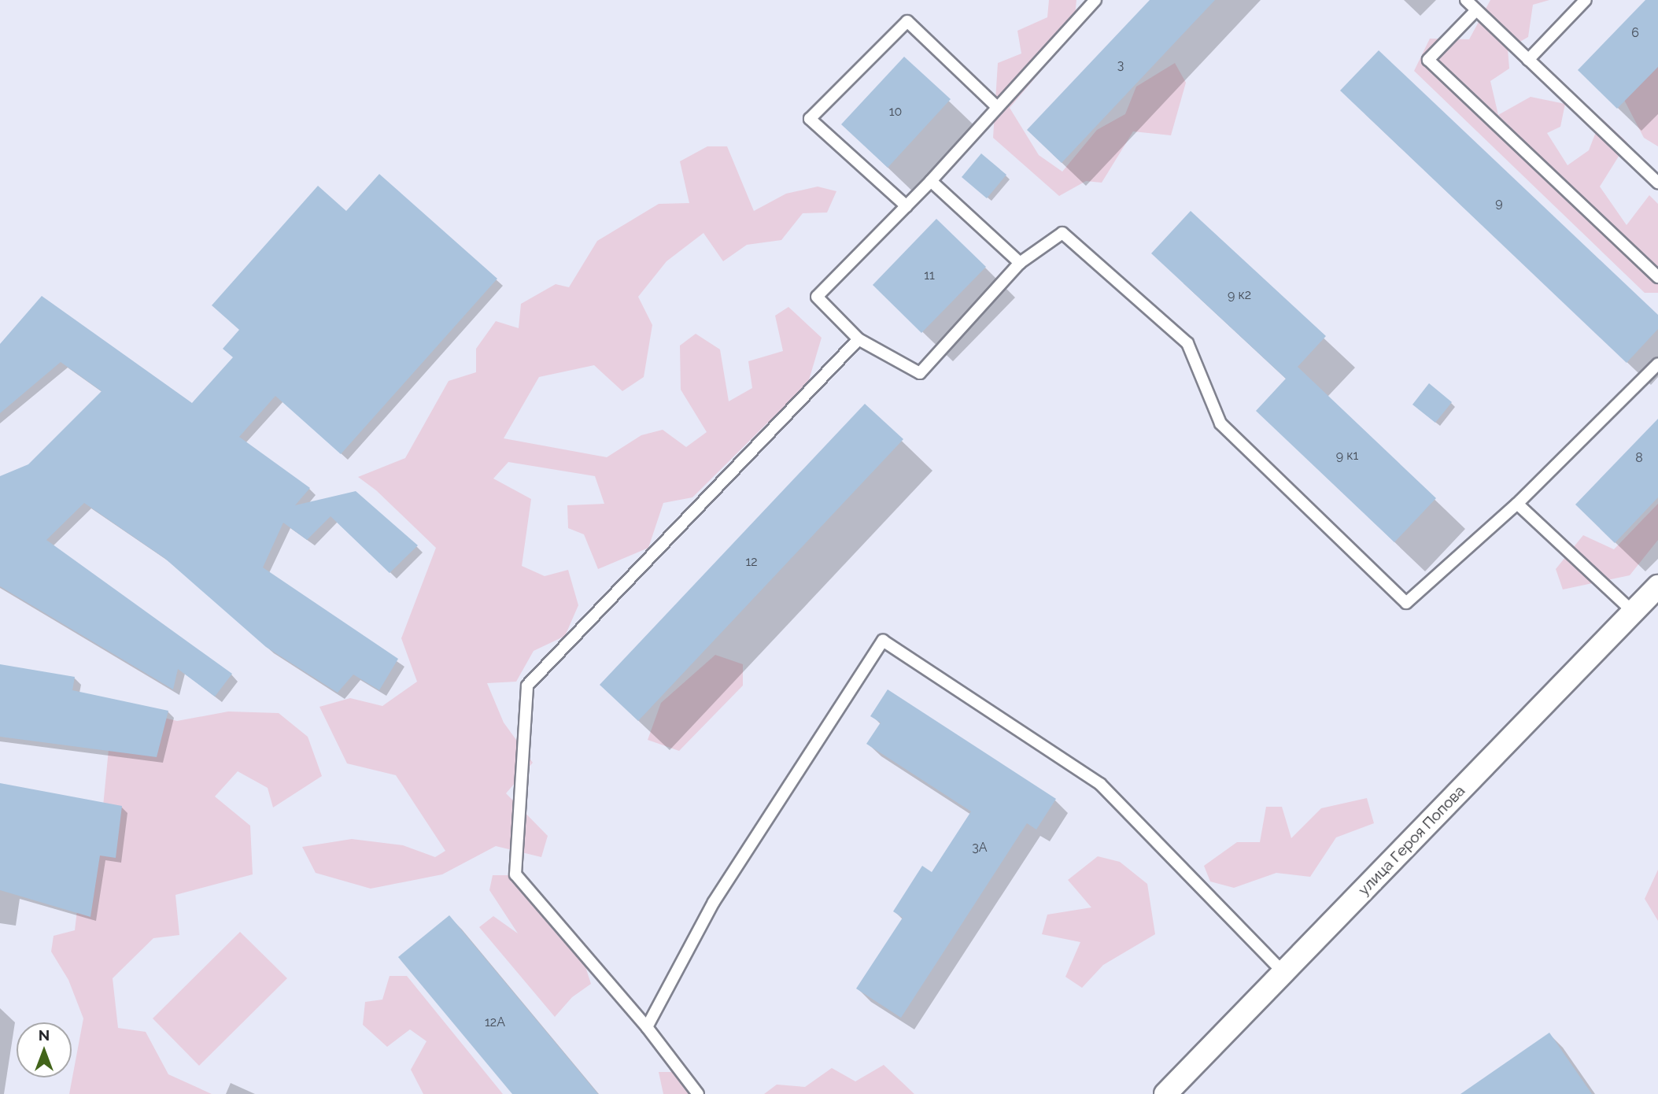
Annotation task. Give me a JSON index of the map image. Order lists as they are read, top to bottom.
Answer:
{
  "streets": {
    "street": ["улица Героя Попова"]
  },
  "house_numbers": [
    "6",
    "3",
    "10",
    "9",
    "11",
    "9 к2",
    "9 к1",
    "8",
    "12",
    "3А",
    "12А"
  ],
  "north": "top"
}
